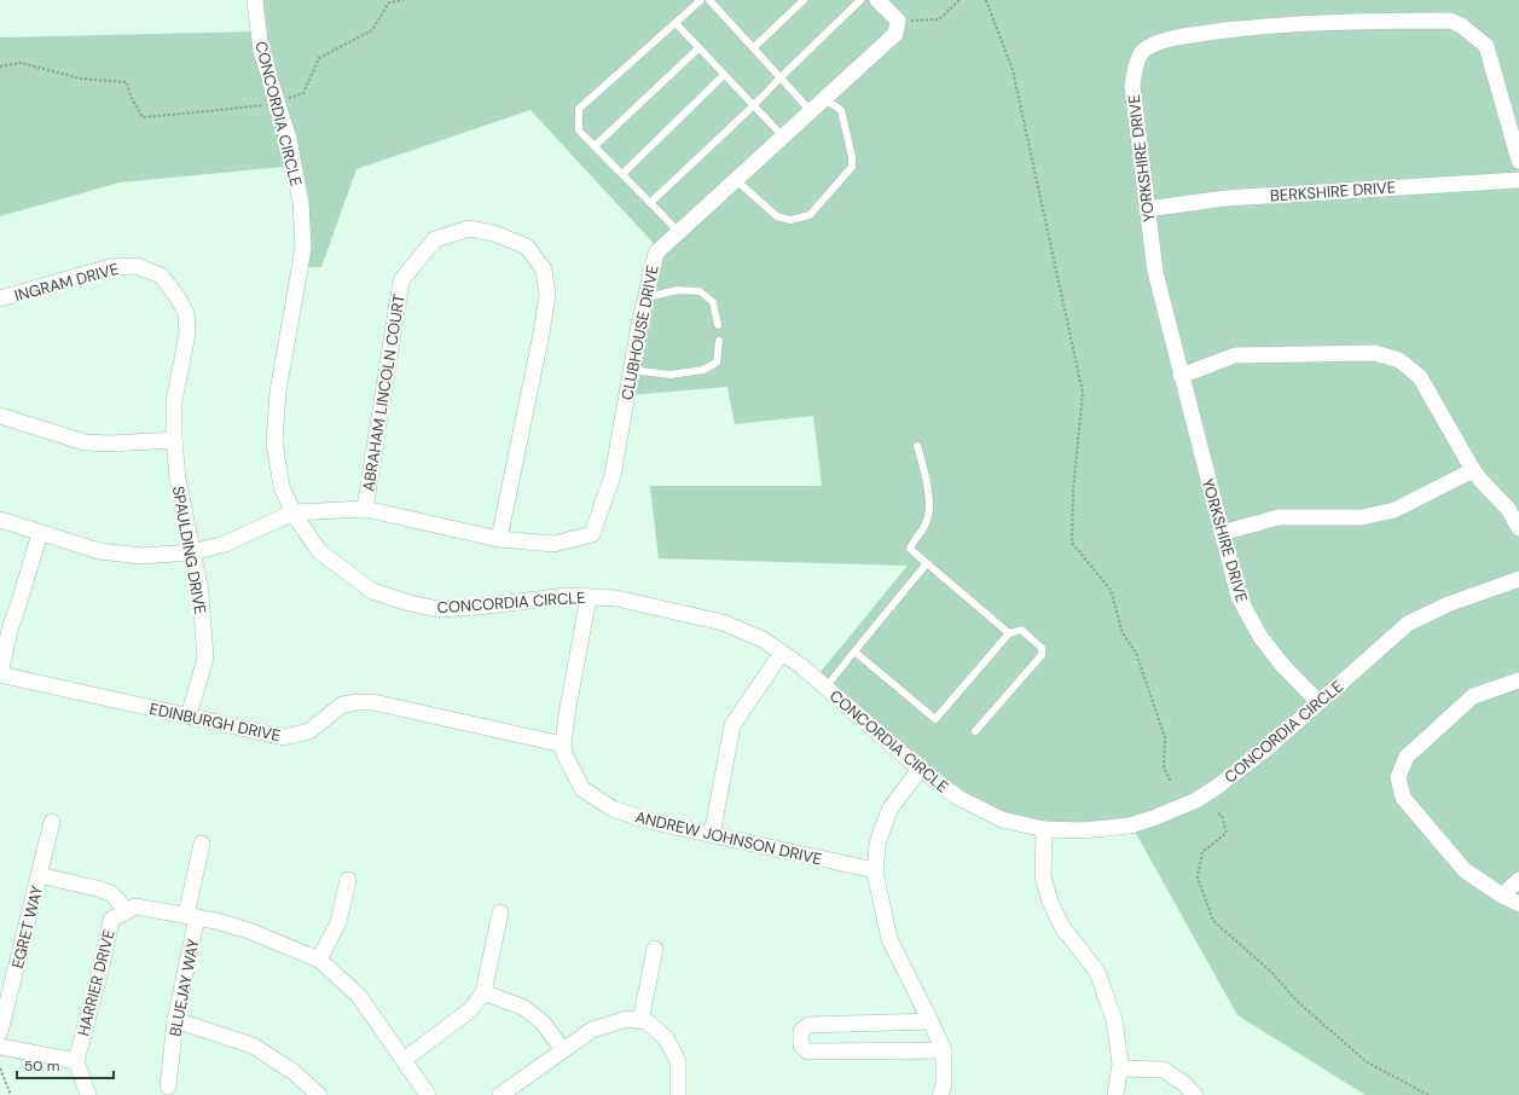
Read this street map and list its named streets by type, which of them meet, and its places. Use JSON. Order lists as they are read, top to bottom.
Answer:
{
  "streets": {
    "street": [
      "CONCORDIA CIRCLE",
      "YORKSHIRE DRIVE",
      "BERKSHIRE DRIVE",
      "INGRAM DRIVE",
      "CLUBHOUSE DRIVE",
      "ABRAHAM LINCOLN COURT",
      "SPAULDING DRIVE",
      "EDINBURGH DRIVE",
      "ANDREW JOHNSON DRIVE",
      "EGRET WAY",
      "HARRIER DRIVE",
      "BLUEJAY WAY"
    ]
  },
  "crossings": [
    ["CONCORDIA CIRCLE", "YORKSHIRE DRIVE"],
    ["CONCORDIA CIRCLE", "ABRAHAM LINCOLN COURT"],
    ["CONCORDIA CIRCLE", "ANDREW JOHNSON DRIVE"],
    ["YORKSHIRE DRIVE", "BERKSHIRE DRIVE"],
    ["INGRAM DRIVE", "SPAULDING DRIVE"],
    ["CLUBHOUSE DRIVE", "ABRAHAM LINCOLN COURT"],
    ["SPAULDING DRIVE", "EDINBURGH DRIVE"],
    ["EDINBURGH DRIVE", "ANDREW JOHNSON DRIVE"],
    ["HARRIER DRIVE", "BLUEJAY WAY"]
  ],
  "scale_bar": "50 m"
}
